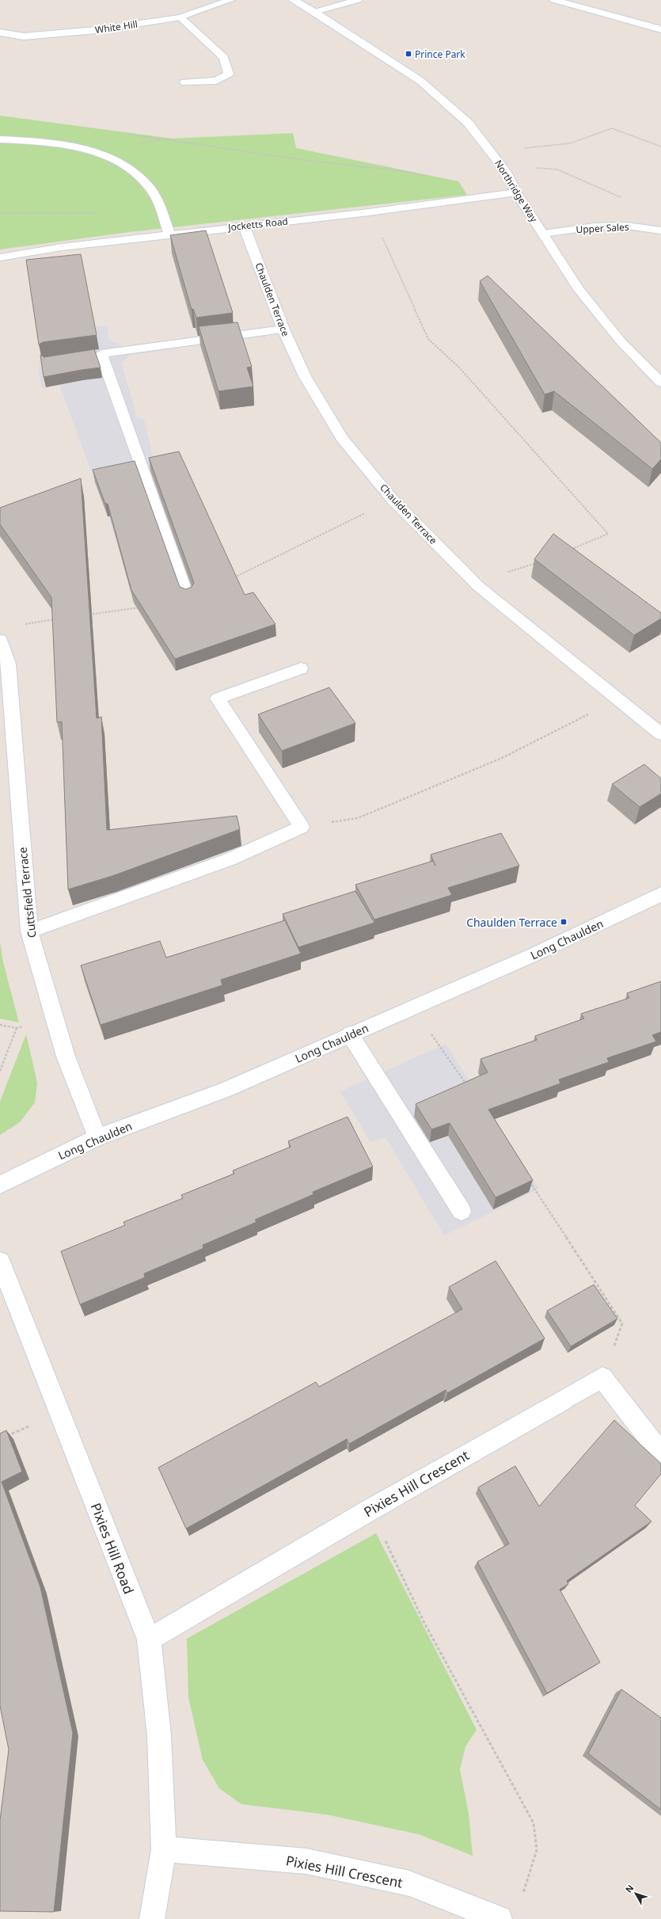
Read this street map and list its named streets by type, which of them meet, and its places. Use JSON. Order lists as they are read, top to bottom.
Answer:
{
  "streets": {
    "street": [
      "White Hill",
      "Northridge Way",
      "Jocketts Road",
      "Upper Sales",
      "Chaulden Terrace",
      "Cuttsfield Terrace",
      "Long Chaulden",
      "Pixies Hill Crescent",
      "Pixies Hill Road"
    ]
  },
  "crossings": [
    ["Northridge Way", "Jocketts Road"],
    ["Northridge Way", "Upper Sales"],
    ["Jocketts Road", "Chaulden Terrace"],
    ["Cuttsfield Terrace", "Long Chaulden"],
    ["Pixies Hill Crescent", "Pixies Hill Road"]
  ],
  "places": {
    "transit": ["Prince Park", "Chaulden Terrace"]
  },
  "north": "top left"
}
